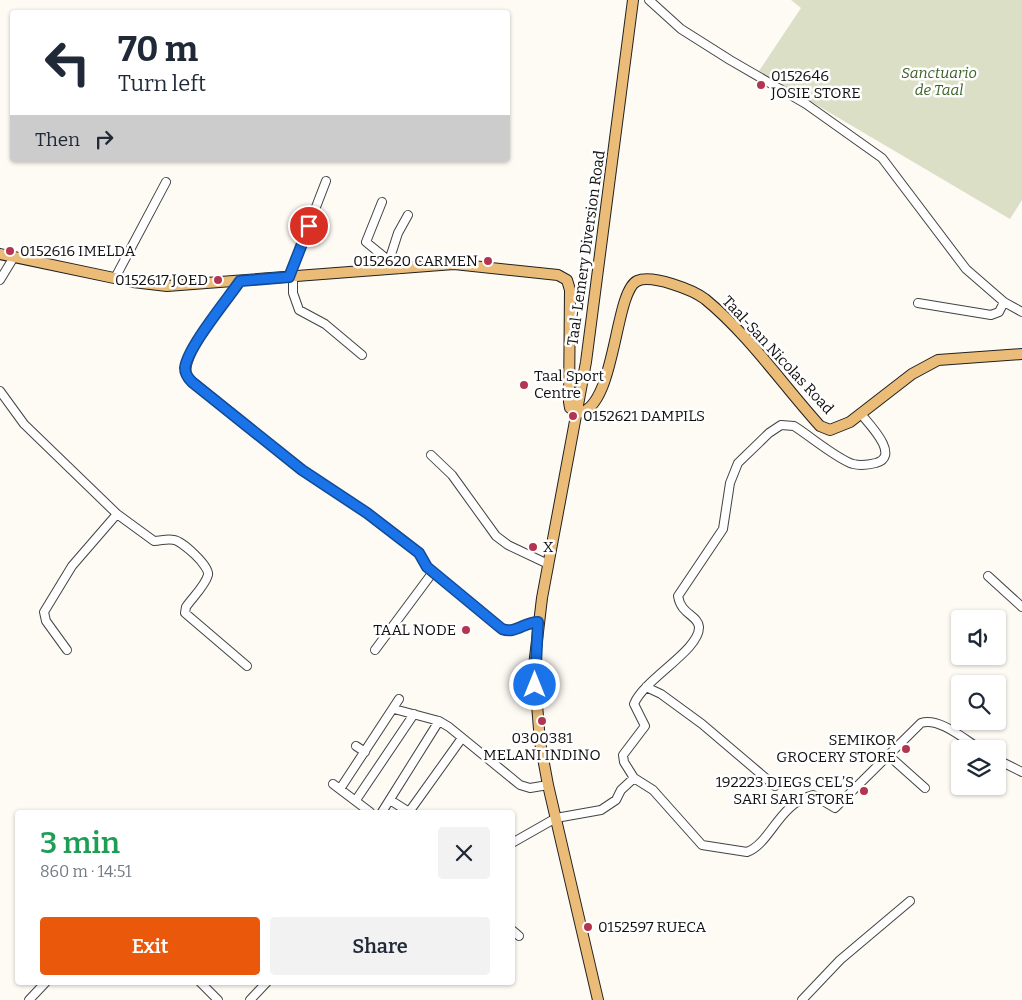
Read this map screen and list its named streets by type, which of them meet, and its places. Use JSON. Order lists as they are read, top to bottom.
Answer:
{
  "streets": {
    "main road": ["Taal-Lemery Diversion Road", "Taal-San Nicolas Road"]
  },
  "crossings": [
    ["Taal-Lemery Diversion Road", "Taal-San Nicolas Road"]
  ],
  "parks": ["Sanctuario de Taal"],
  "places": [
    "0152646 JOSIE STORE",
    "0152616 IMELDA",
    "0152620 CARMEN",
    "0152617 JOED",
    "Taal Sport Centre",
    "0152621 DAMPILS",
    "X",
    "TAAL NODE",
    "0300381 MELANI INDINO",
    "SEMIKOR GROCERY STORE",
    "192223 DIEGS CEL’S SARI SARI STORE",
    "0152597 RUECA"
  ],
  "page": {
    "turn": ["70 m", "Turn left"],
    "then": "Then",
    "heading": ["3 min", "860 m · 14:51"],
    "buttons": ["Exit", "Share"]
  }
}
